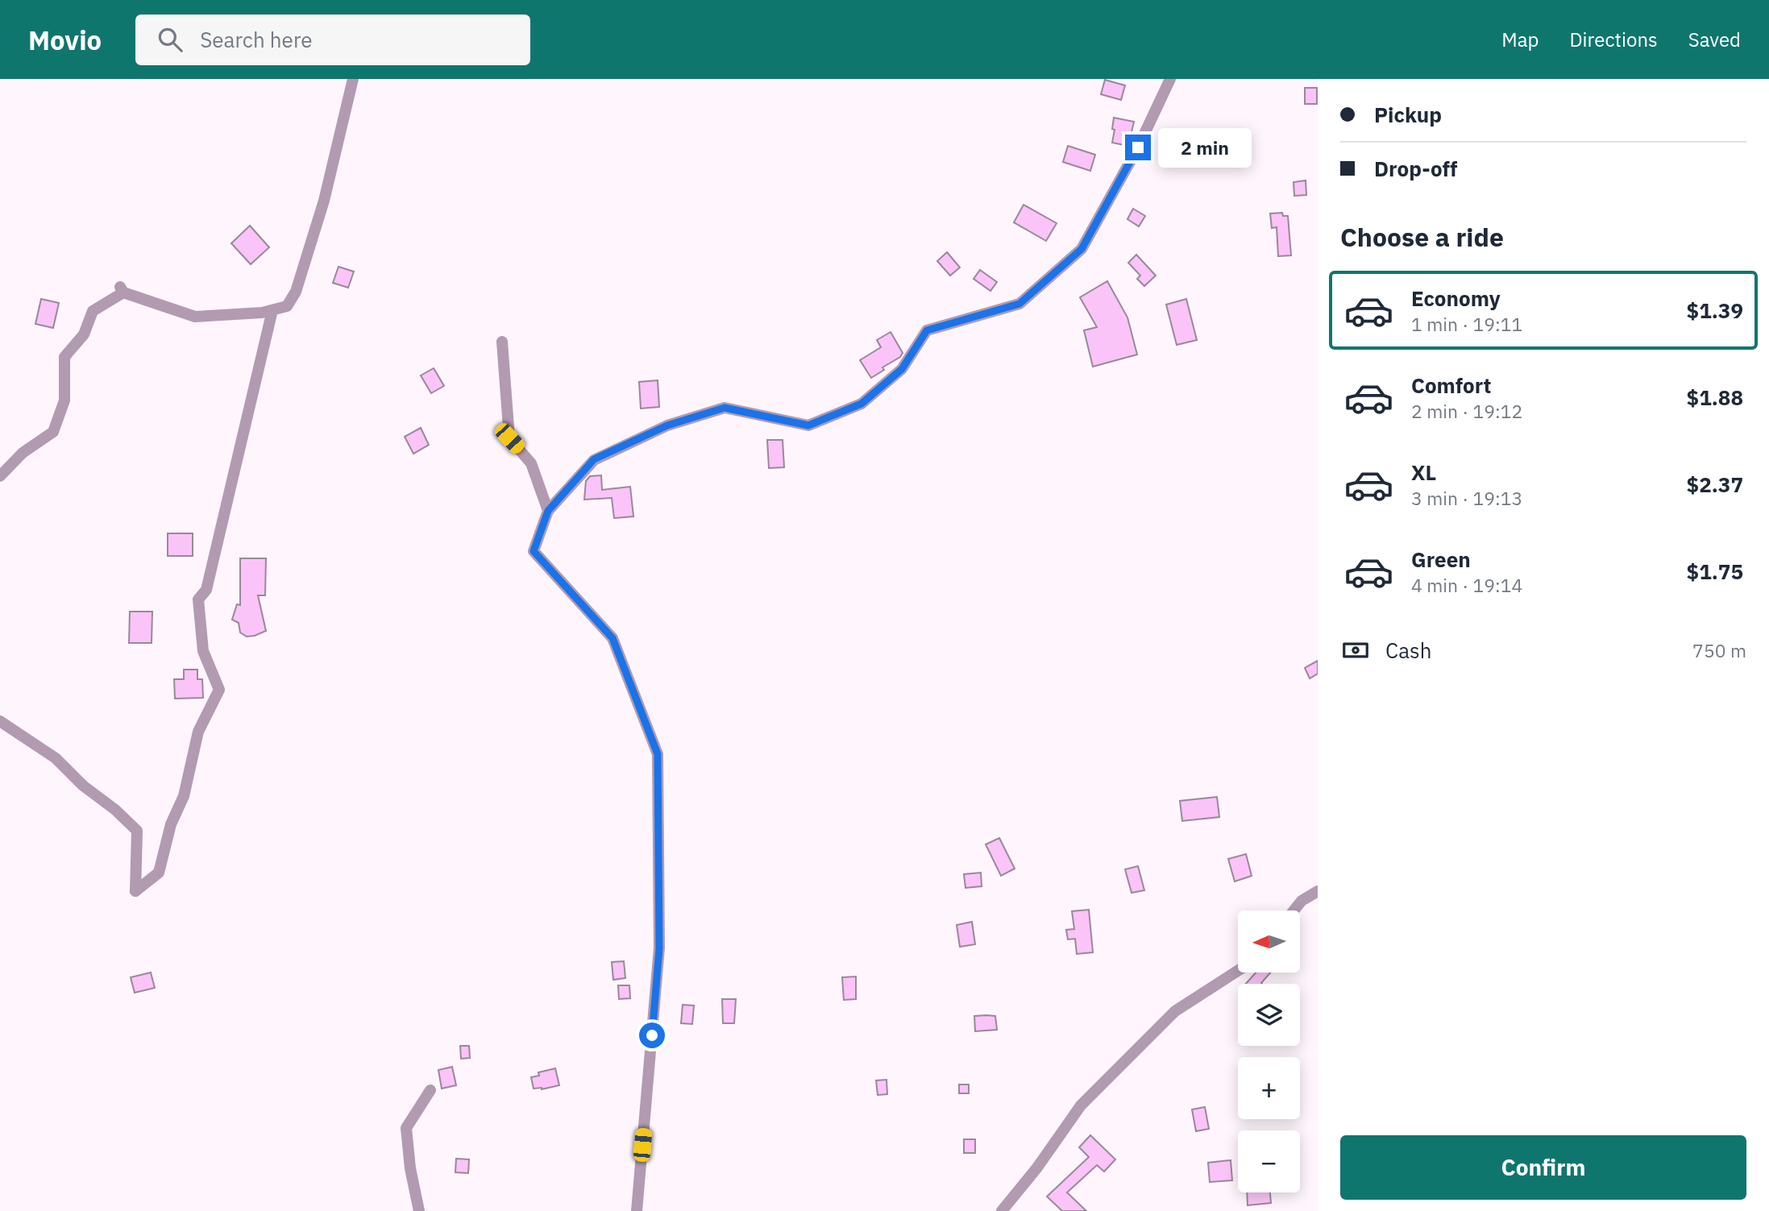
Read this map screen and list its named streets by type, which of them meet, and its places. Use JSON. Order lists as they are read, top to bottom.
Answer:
{
  "north": "left",
  "page": {
    "header": "Movio",
    "search": "Search here",
    "nav": ["Map", "Directions", "Saved"],
    "banner": ["Pickup", "Drop-off"],
    "bubble": "2 min",
    "heading": "Choose a ride",
    "list": [
      {
        "name": "Economy",
        "note": "1 min · 19:11",
        "value": "$1.39"
      },
      {
        "name": "Comfort",
        "note": "2 min · 19:12",
        "value": "$1.88"
      },
      {
        "name": "XL",
        "note": "3 min · 19:13",
        "value": "$2.37"
      },
      {
        "name": "Green",
        "note": "4 min · 19:14",
        "value": "$1.75"
      }
    ],
    "pay": ["Cash", "750 m"],
    "map_buttons": ["+", "−"],
    "buttons": "Confirm"
  }
}
